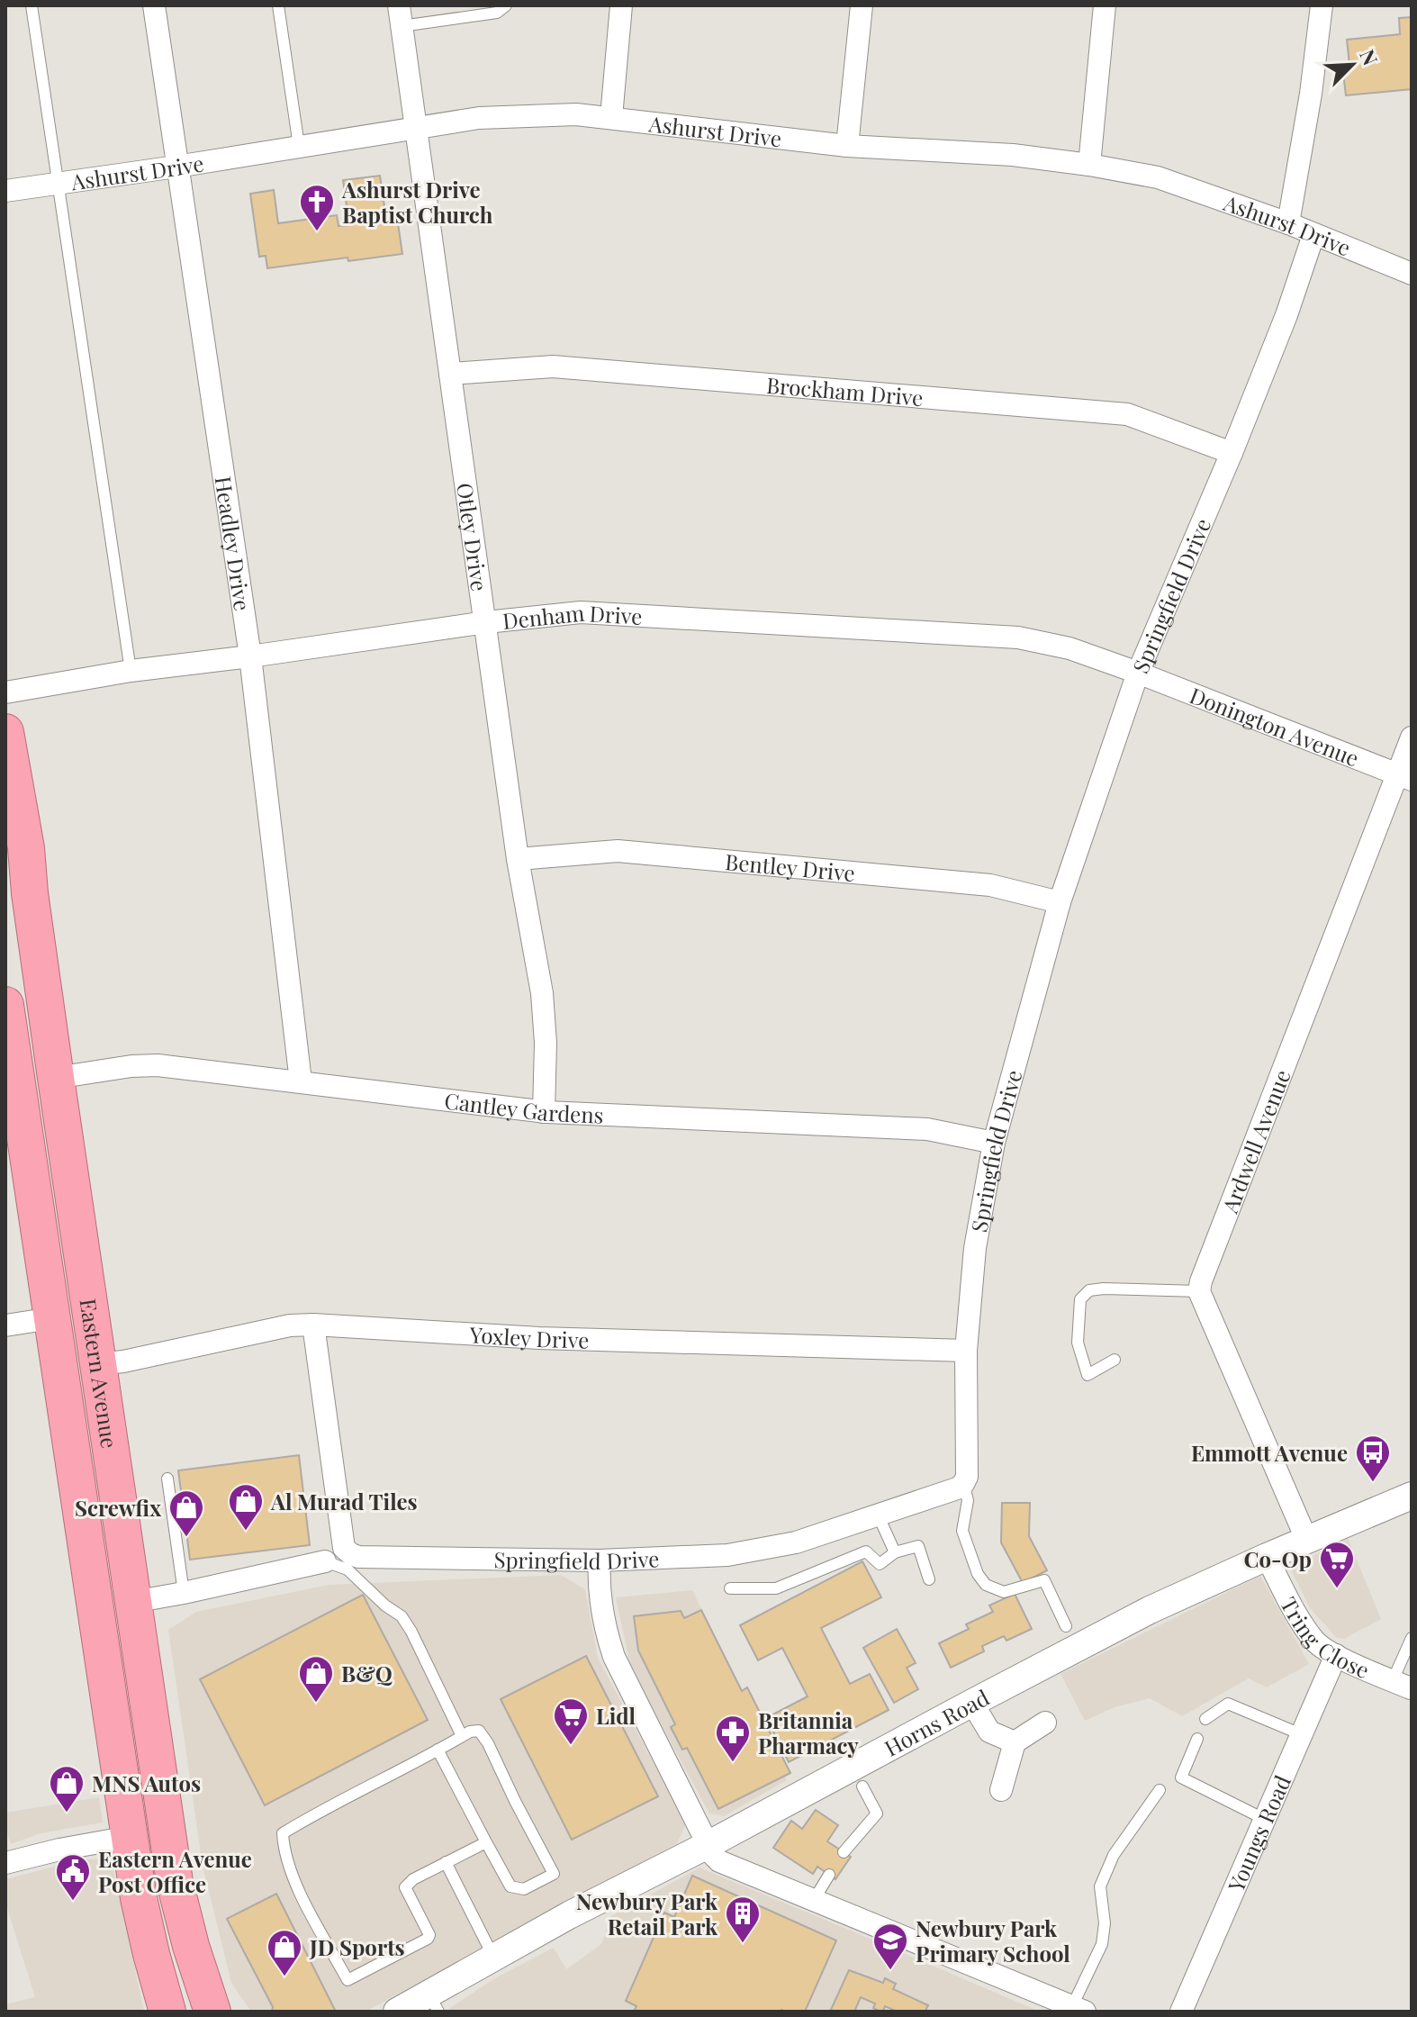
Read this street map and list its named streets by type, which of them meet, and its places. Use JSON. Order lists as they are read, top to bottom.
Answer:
{
  "streets": {
    "highway": ["Eastern Avenue"],
    "street": [
      "Ashurst Drive",
      "Brockham Drive",
      "Otley Drive",
      "Headley Drive",
      "Springfield Drive",
      "Denham Drive",
      "Donington Avenue",
      "Bentley Drive",
      "Cantley Gardens",
      "Ardwell Avenue",
      "Yoxley Drive",
      "Tring Close",
      "Horns Road",
      "Youngs Road"
    ]
  },
  "crossings": [
    ["Ashurst Drive", "Otley Drive"],
    ["Ashurst Drive", "Headley Drive"],
    ["Ashurst Drive", "Springfield Drive"],
    ["Brockham Drive", "Otley Drive"],
    ["Brockham Drive", "Springfield Drive"],
    ["Otley Drive", "Denham Drive"],
    ["Otley Drive", "Bentley Drive"],
    ["Otley Drive", "Cantley Gardens"],
    ["Headley Drive", "Denham Drive"],
    ["Headley Drive", "Cantley Gardens"],
    ["Springfield Drive", "Denham Drive"],
    ["Springfield Drive", "Donington Avenue"],
    ["Springfield Drive", "Bentley Drive"],
    ["Springfield Drive", "Cantley Gardens"],
    ["Springfield Drive", "Yoxley Drive"],
    ["Denham Drive", "Donington Avenue"],
    ["Donington Avenue", "Ardwell Avenue"],
    ["Cantley Gardens", "Eastern Avenue"],
    ["Yoxley Drive", "Eastern Avenue"],
    ["Tring Close", "Horns Road"],
    ["Tring Close", "Youngs Road"]
  ],
  "places": {
    "church": ["Ashurst Drive Baptist Church"],
    "bus stop": ["Emmott Avenue"],
    "shop": [
      "Al Murad Tiles",
      "Screwfix",
      "B&Q",
      "MNS Autos",
      "JD Sports"
    ],
    "supermarket": ["Co-Op", "Lidl"],
    "pharmacy": ["Britannia Pharmacy"],
    "public building": ["Eastern Avenue Post Office"],
    "building": ["Newbury Park Retail Park"],
    "school or university": ["Newbury Park Primary School"]
  },
  "north": "top right"
}
